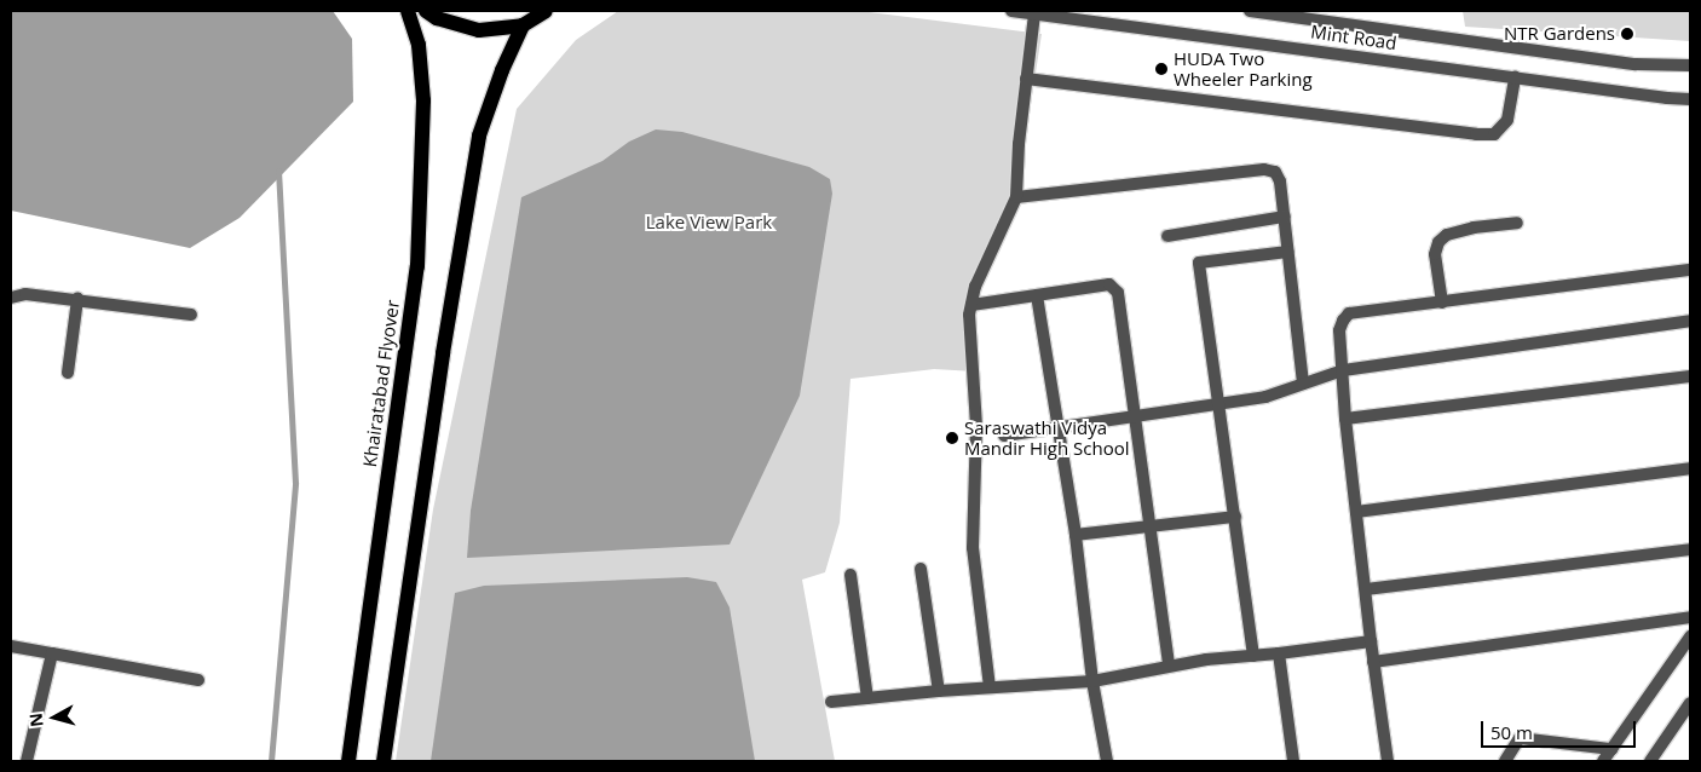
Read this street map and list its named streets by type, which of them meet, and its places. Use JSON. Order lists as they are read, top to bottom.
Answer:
{
  "streets": {
    "main road": ["Khairatabad Flyover"],
    "street": ["Mint Road"]
  },
  "parks": ["Lake View Park"],
  "places": ["NTR Gardens", "HUDA Two Wheeler Parking", "Saraswathi Vidya Mandir High School"],
  "scale_bar": "50 m",
  "north": "left"
}
